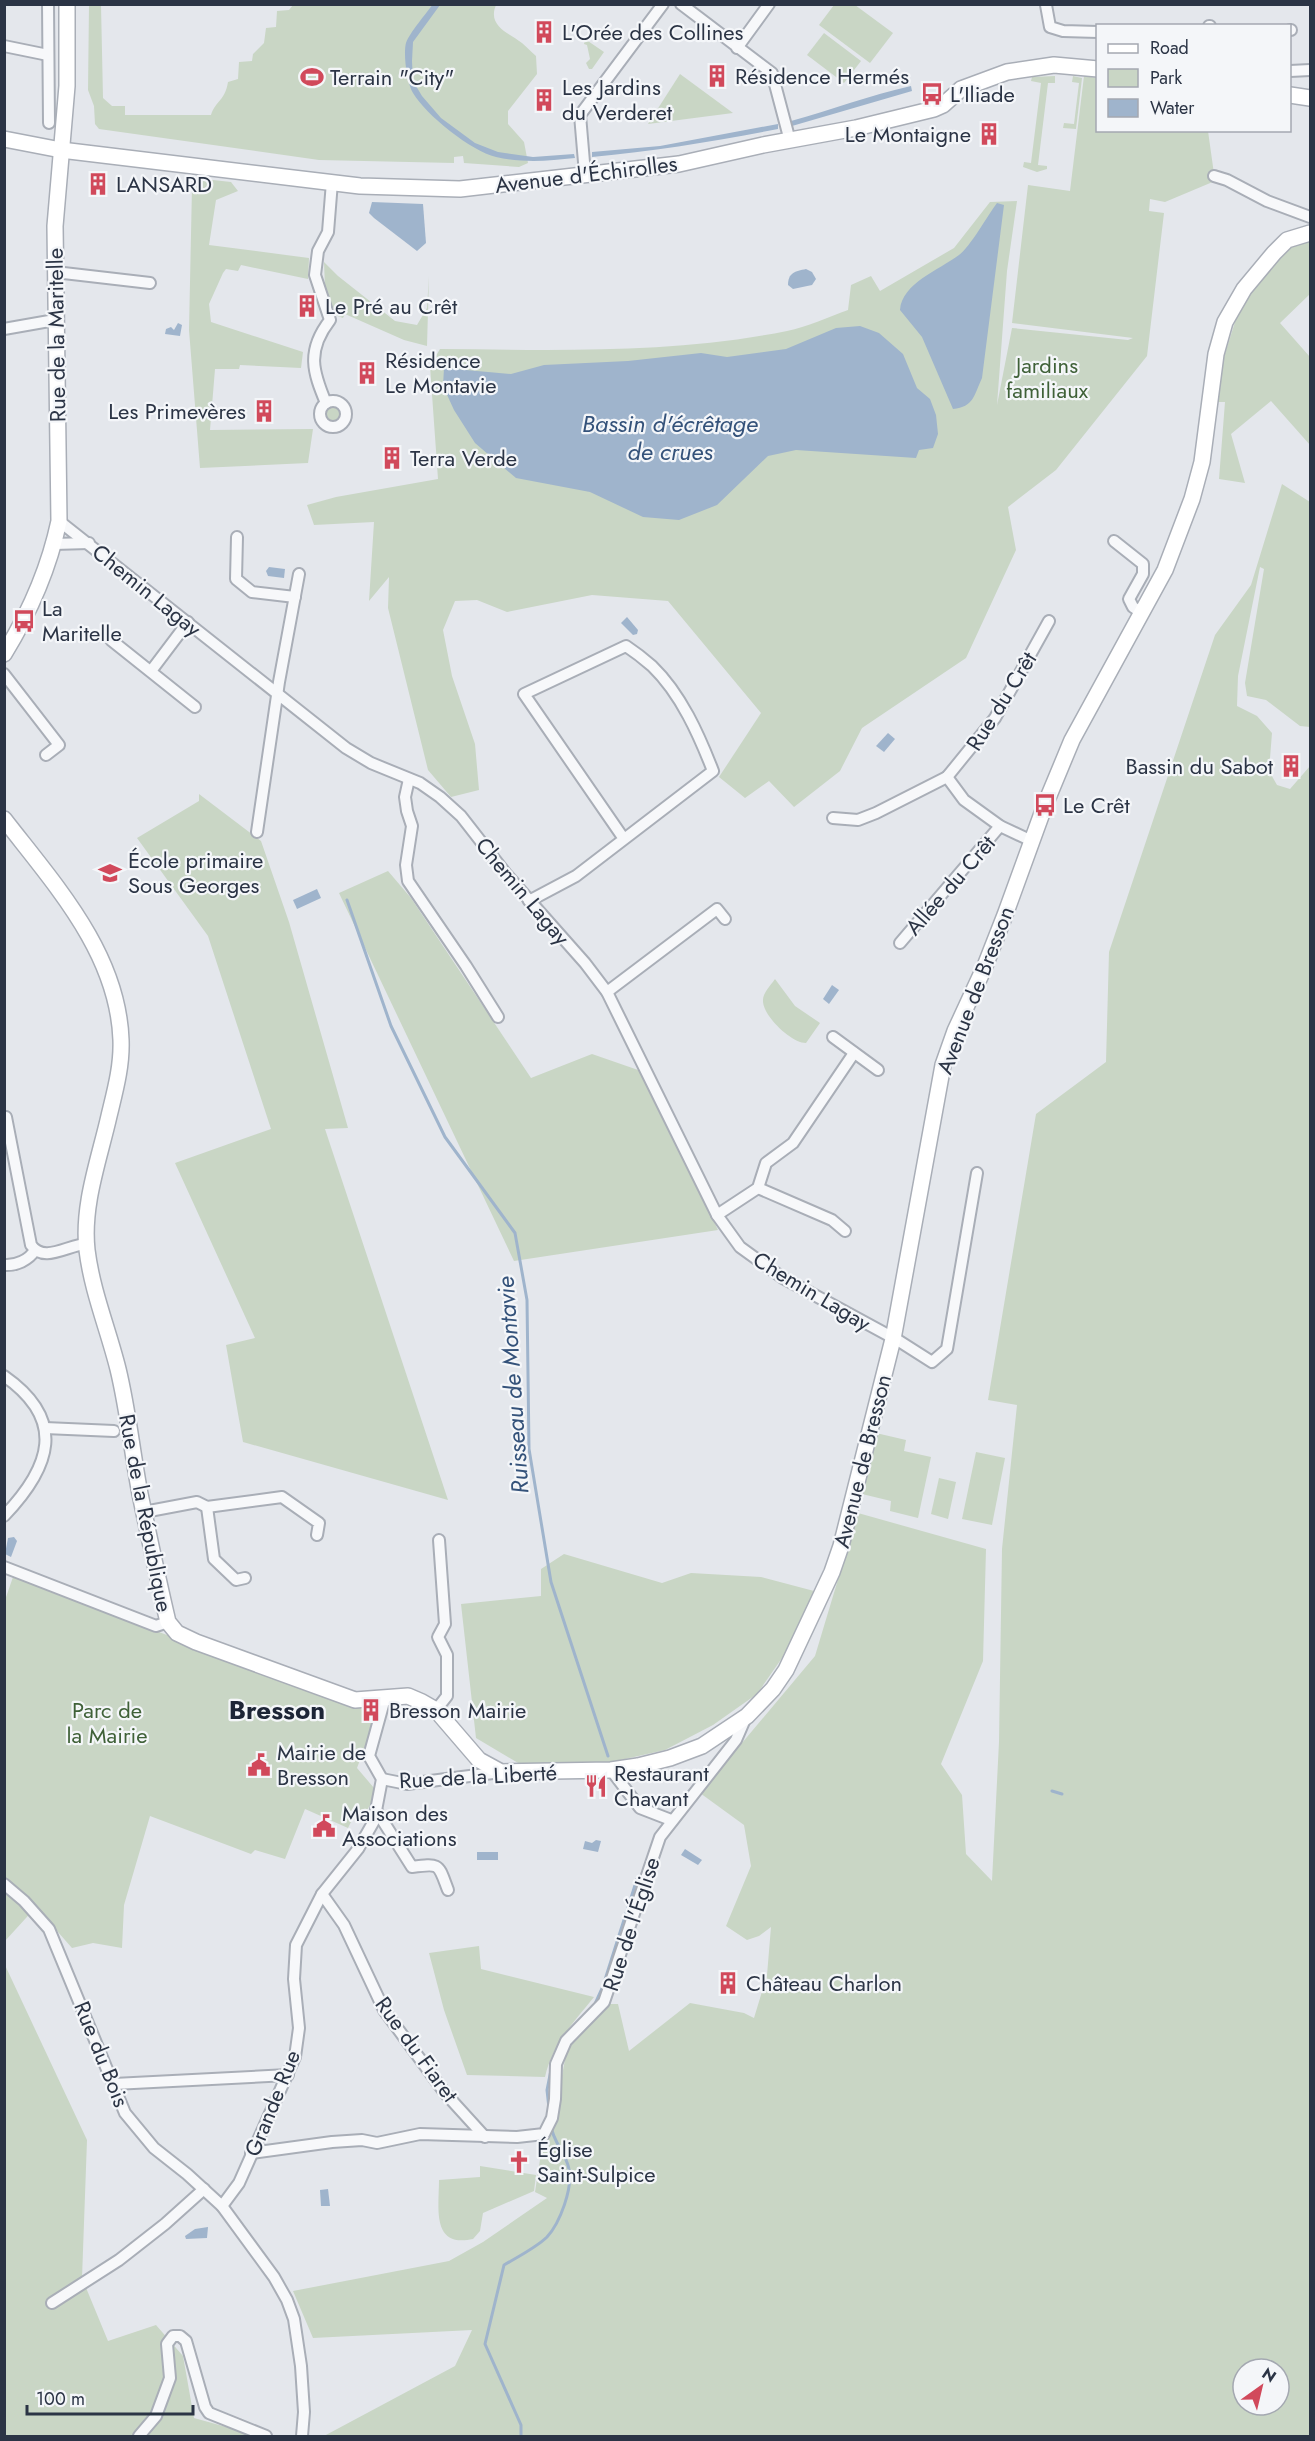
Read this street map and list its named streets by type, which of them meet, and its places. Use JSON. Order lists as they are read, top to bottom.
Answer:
{
  "streets": {
    "street": [
      "Avenue d'Échirolles",
      "Rue de la Maritelle",
      "Chemin Lagay",
      "Rue du Crêt",
      "Allée du Crêt",
      "Avenue de Bresson",
      "Rue de la République",
      "Rue de la Liberté",
      "Rue de l'Église",
      "Rue du Fiaret",
      "Rue du Bois",
      "Grande Rue"
    ]
  },
  "crossings": [
    ["Avenue d'Échirolles", "Rue de la Maritelle"],
    ["Rue de la Maritelle", "Chemin Lagay"],
    ["Chemin Lagay", "Avenue de Bresson"],
    ["Avenue de Bresson", "Rue de la Liberté"],
    ["Avenue de Bresson", "Rue de l'Église"],
    ["Rue de la République", "Rue de la Liberté"],
    ["Rue de la Liberté", "Grande Rue"],
    ["Rue de l'Église", "Rue du Fiaret"],
    ["Rue de l'Église", "Grande Rue"],
    ["Rue du Fiaret", "Grande Rue"],
    ["Rue du Bois", "Grande Rue"]
  ],
  "districts": ["Bresson"],
  "water": ["Bassin d'écrêtage de crues", "Ruisseau de Montavie"],
  "parks": ["Jardins familiaux", "Parc de la Mairie"],
  "places": {
    "building": [
      "L'Orée des Collines",
      "Résidence Hermés",
      "Les Jardins du Verderet",
      "Le Montaigne",
      "LANSARD",
      "Le Pré au Crêt",
      "Résidence Le Montavie",
      "Les Primevères",
      "Terra Verde",
      "Bassin du Sabot",
      "Bresson Mairie",
      "Château Charlon"
    ],
    "sports": ["Terrain \"City\""],
    "bus stop": ["L'Iliade", "La Maritelle", "Le Crêt"],
    "school or university": ["École primaire Sous Georges"],
    "public building": ["Mairie de Bresson", "Maison des Associations"],
    "restaurant": ["Restaurant Chavant"],
    "church": ["Église Saint-Sulpice"]
  },
  "legend": ["Road", "Park", "Water"],
  "scale_bar": "100 m",
  "north": "top right"
}
